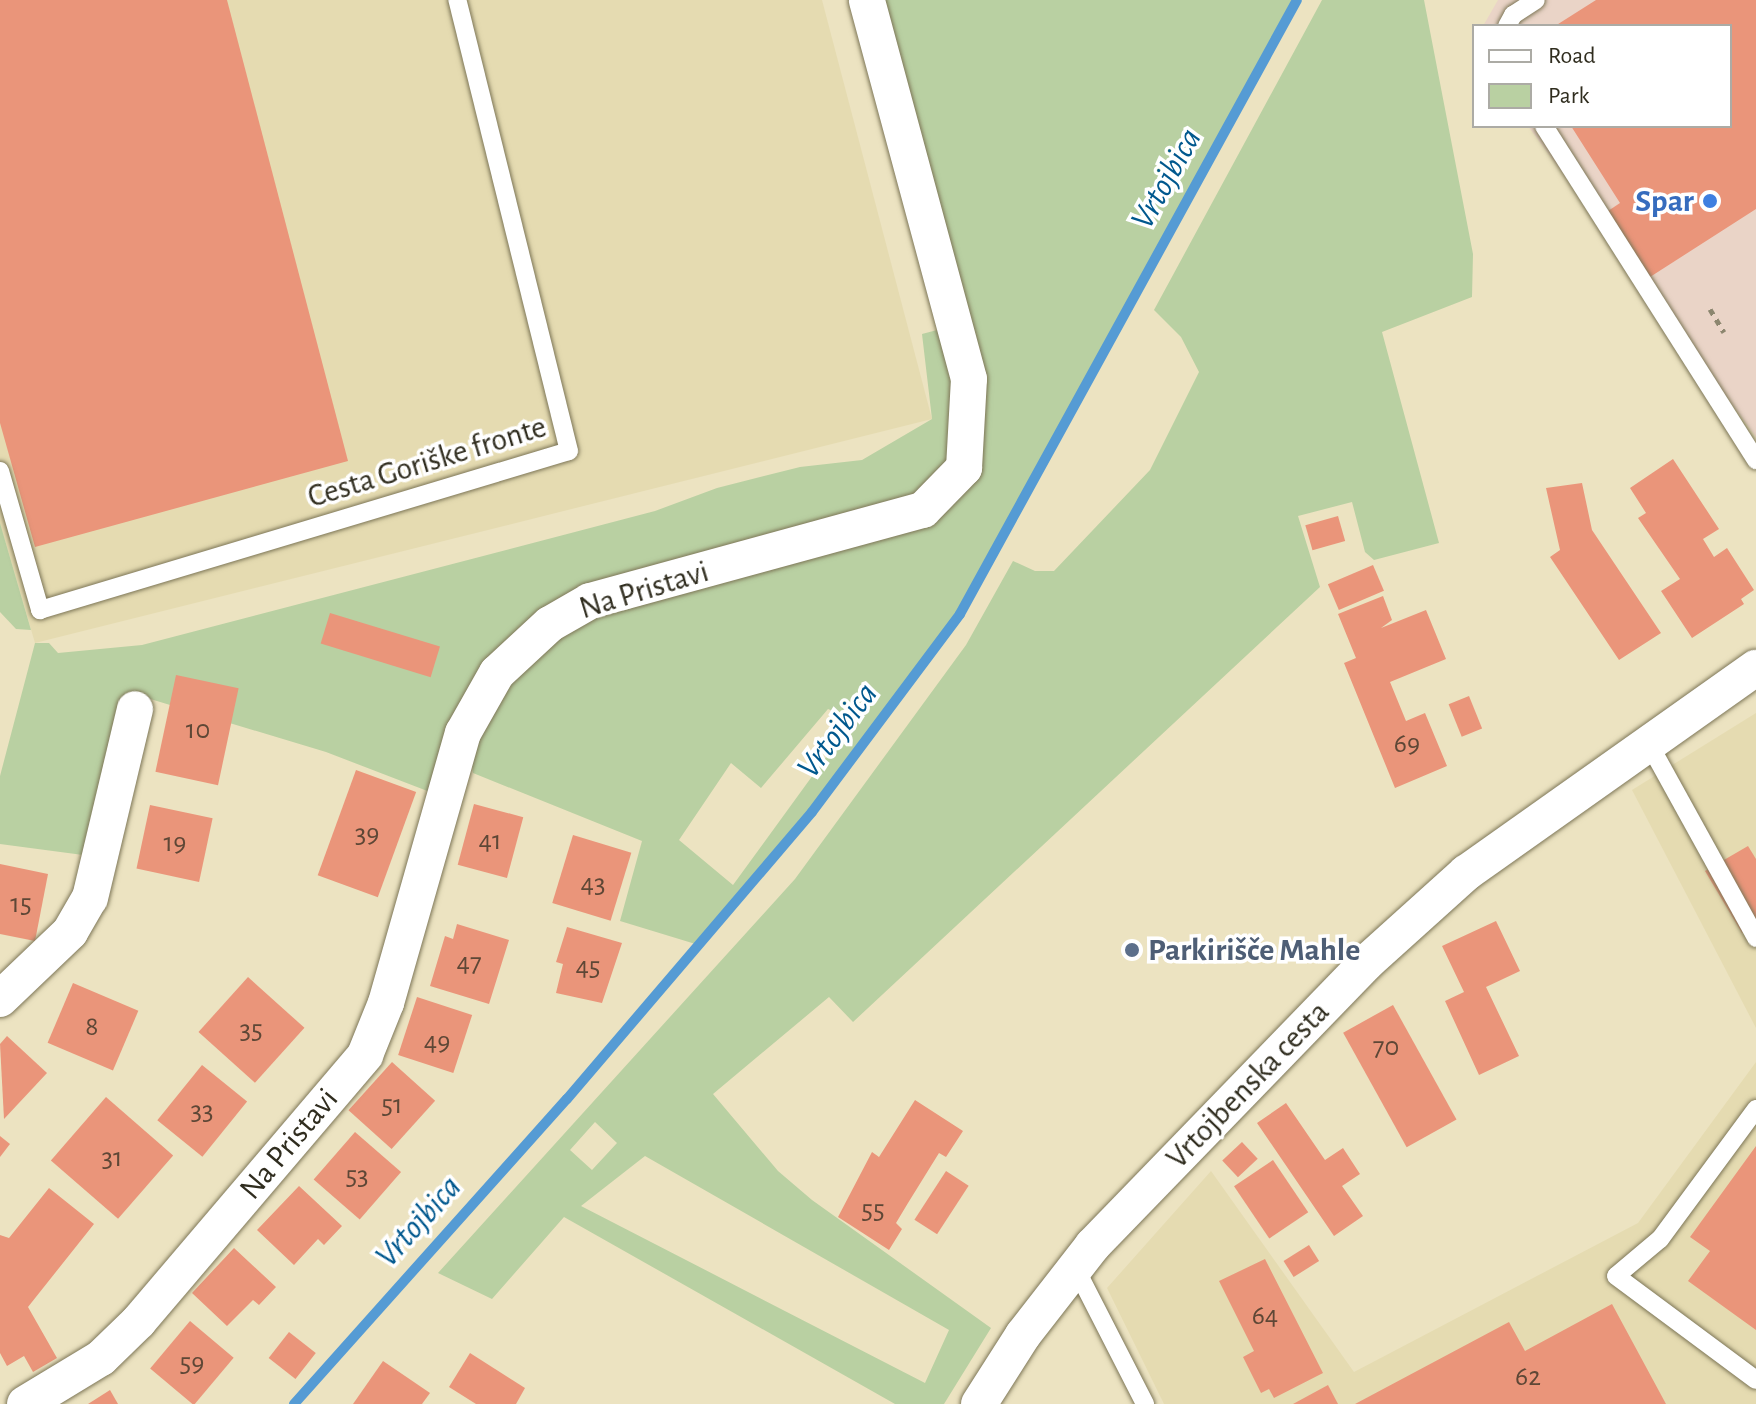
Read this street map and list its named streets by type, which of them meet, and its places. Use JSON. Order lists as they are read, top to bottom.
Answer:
{
  "streets": {
    "street": ["Na Pristavi", "Vrtojbenska cesta"],
    "lane": ["Cesta Goriške fronte"]
  },
  "water": ["Vrtojbica"],
  "places": ["Spar", "Parkirišče Mahle"],
  "house_numbers": [
    "10",
    "69",
    "39",
    "41",
    "19",
    "43",
    "15",
    "47",
    "45",
    "8",
    "35",
    "49",
    "70",
    "51",
    "33",
    "31",
    "53",
    "55",
    "64",
    "59",
    "62"
  ],
  "legend": ["Road", "Park"]
}
